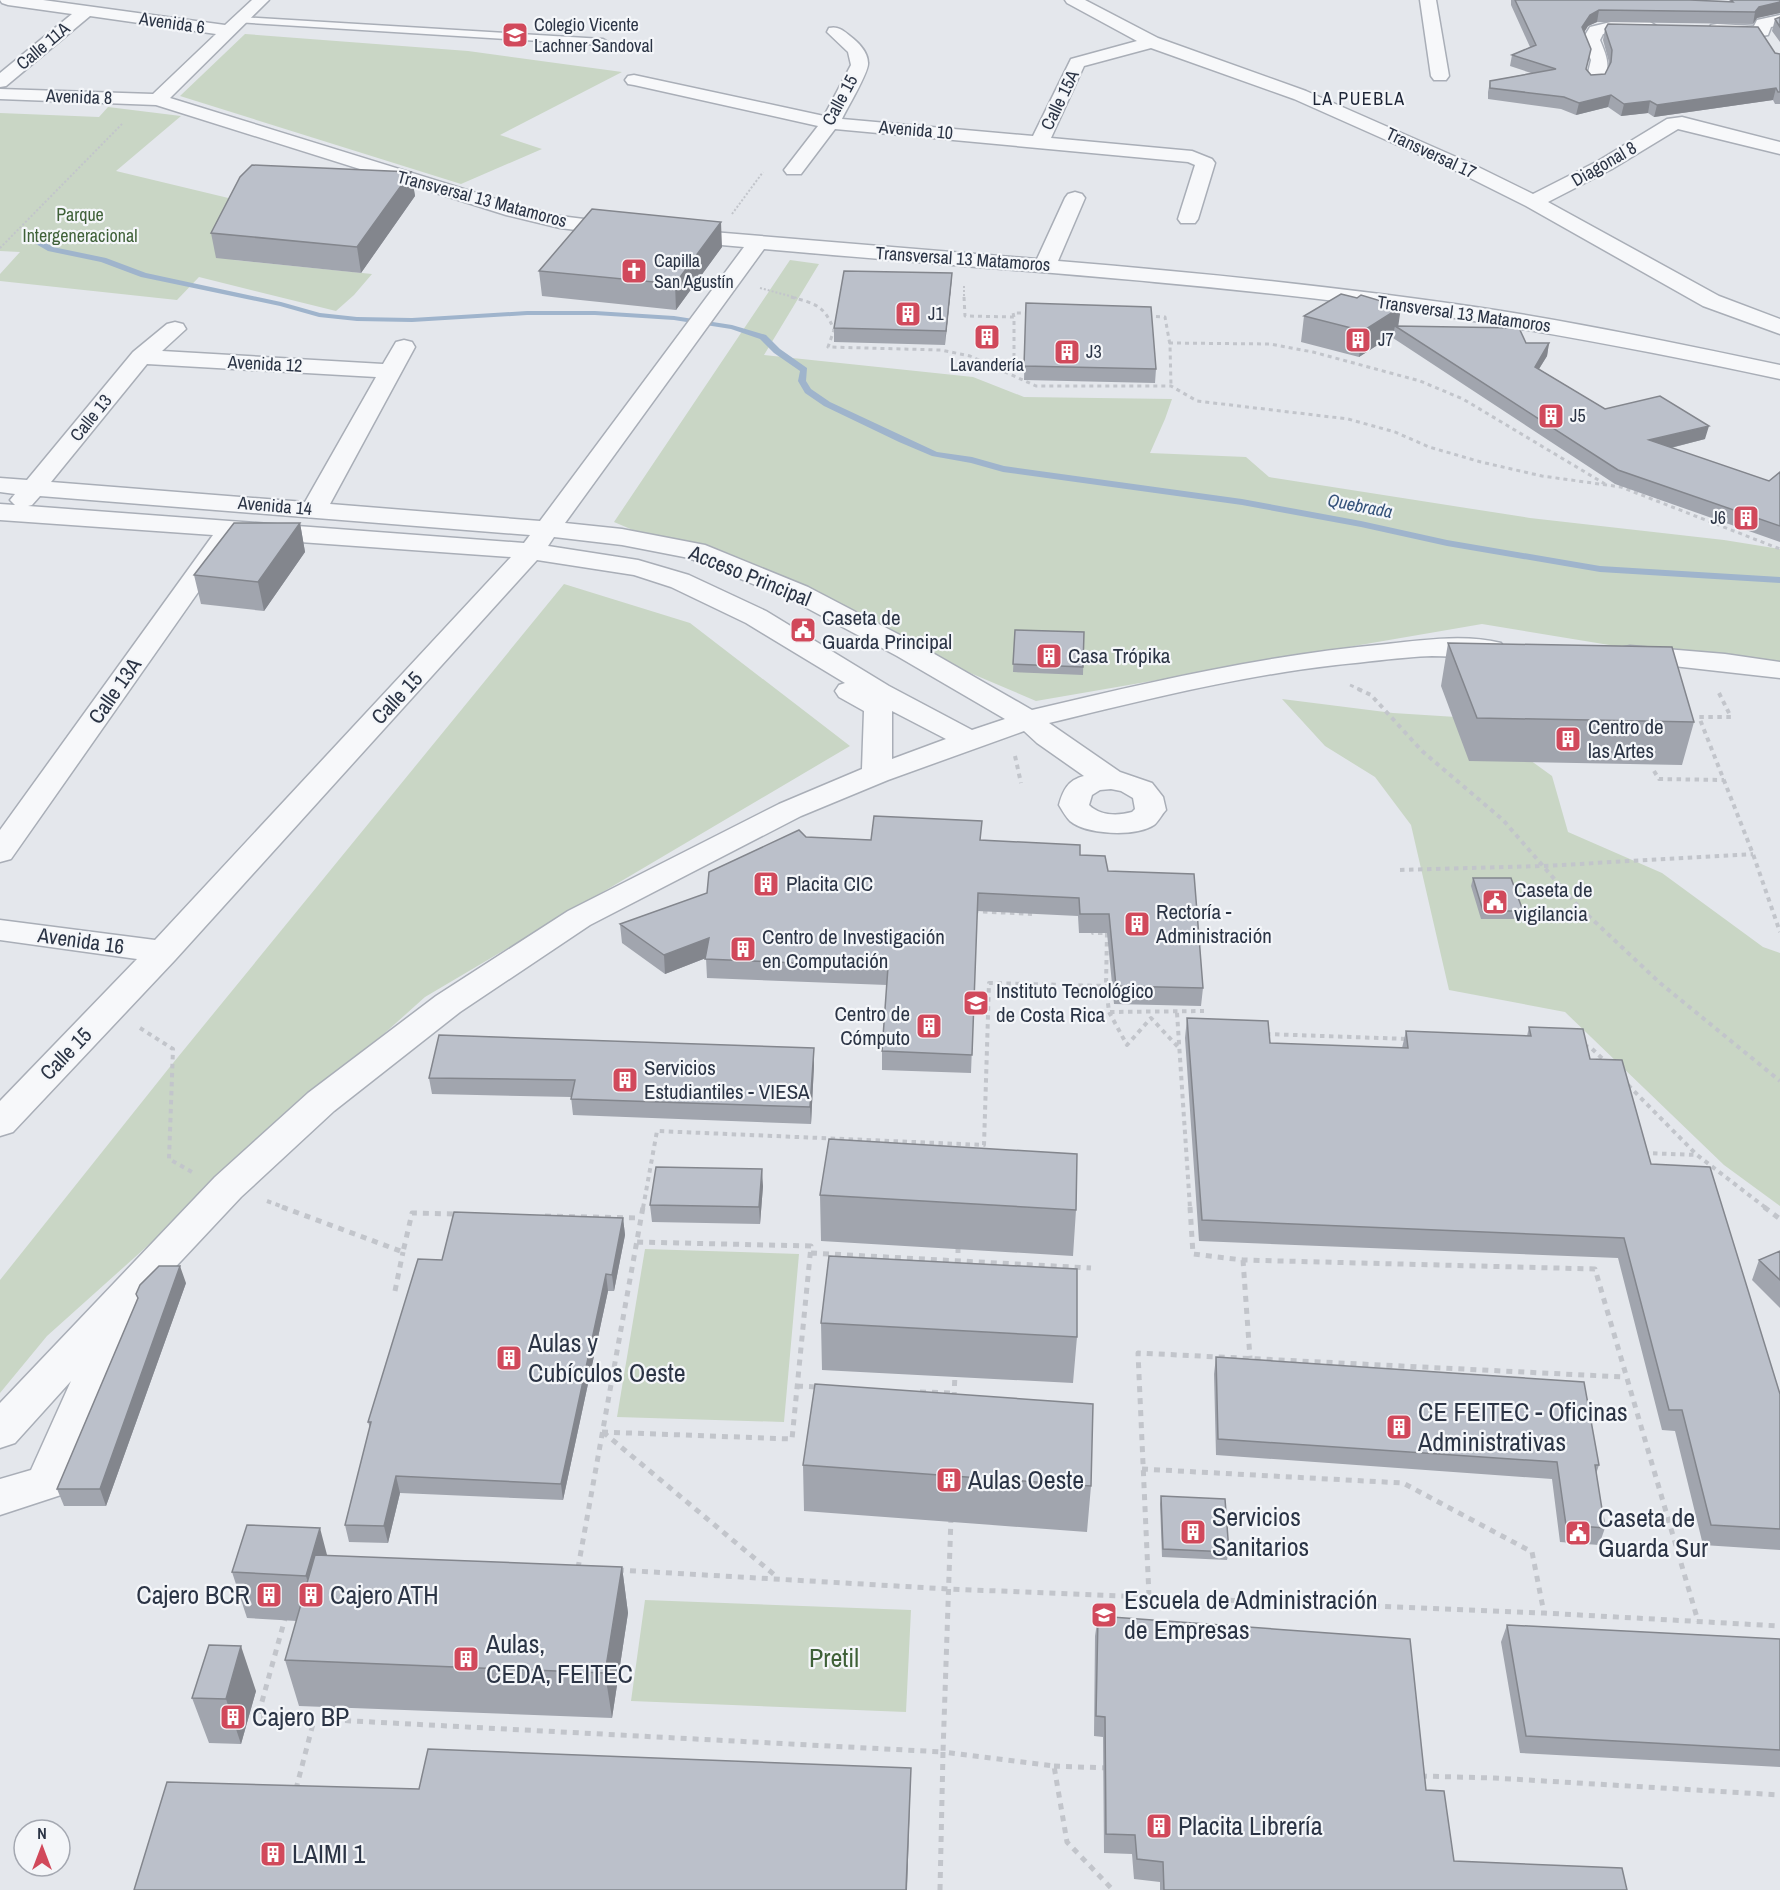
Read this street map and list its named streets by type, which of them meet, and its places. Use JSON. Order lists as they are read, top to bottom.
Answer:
{
  "streets": {
    "street": [
      "Avenida 6",
      "Calle 11A",
      "Avenida 8",
      "Calle 15",
      "Calle 15A",
      "Avenida 10",
      "Transversal 17",
      "Diagonal 8",
      "Transversal 13 Matamoros",
      "Avenida 12",
      "Calle 13",
      "Avenida 14",
      "Acceso Principal",
      "Calle 13A",
      "Avenida 16"
    ]
  },
  "crossings": [
    ["Avenida 6", "Calle 11A"],
    ["Avenida 8", "Transversal 13 Matamoros"],
    ["Calle 15", "Avenida 10"],
    ["Calle 15", "Transversal 13 Matamoros"],
    ["Calle 15", "Avenida 14"],
    ["Calle 15", "Acceso Principal"],
    ["Calle 15", "Avenida 16"],
    ["Calle 15A", "Avenida 10"],
    ["Calle 15A", "Transversal 17"],
    ["Transversal 17", "Diagonal 8"],
    ["Avenida 12", "Calle 13"],
    ["Calle 13", "Avenida 14"],
    ["Avenida 14", "Acceso Principal"],
    ["Avenida 14", "Calle 13A"]
  ],
  "districts": ["LA PUEBLA"],
  "water": ["Quebrada"],
  "parks": ["Parque Intergeneracional", "Pretil"],
  "places": {
    "school or university": ["Colegio Vicente Lachner Sandoval", "Instituto Tecnológico de Costa Rica", "Escuela de Administración de Empresas"],
    "church": ["Capilla San Agustín"],
    "building": [
      "J1",
      "Lavandería",
      "J7",
      "J3",
      "J5",
      "J6",
      "Casa Trópika",
      "Centro de las Artes",
      "Placita CIC",
      "Rectoría - Administración",
      "Centro de Investigación en Computación",
      "Centro de Cómputo",
      "Servicios Estudiantiles - VIESA",
      "Aulas y Cubículos Oeste",
      "CE FEITEC - Oficinas Administrativas",
      "Aulas Oeste",
      "Servicios Sanitarios",
      "Cajero BCR",
      "Cajero ATH",
      "Aulas, CEDA, FEITEC",
      "Cajero BP",
      "Placita Librería",
      "LAIMI 1"
    ],
    "public building": ["Caseta de Guarda Principal", "Caseta de vigilancia", "Caseta de Guarda Sur"]
  },
  "north": "top"
}
